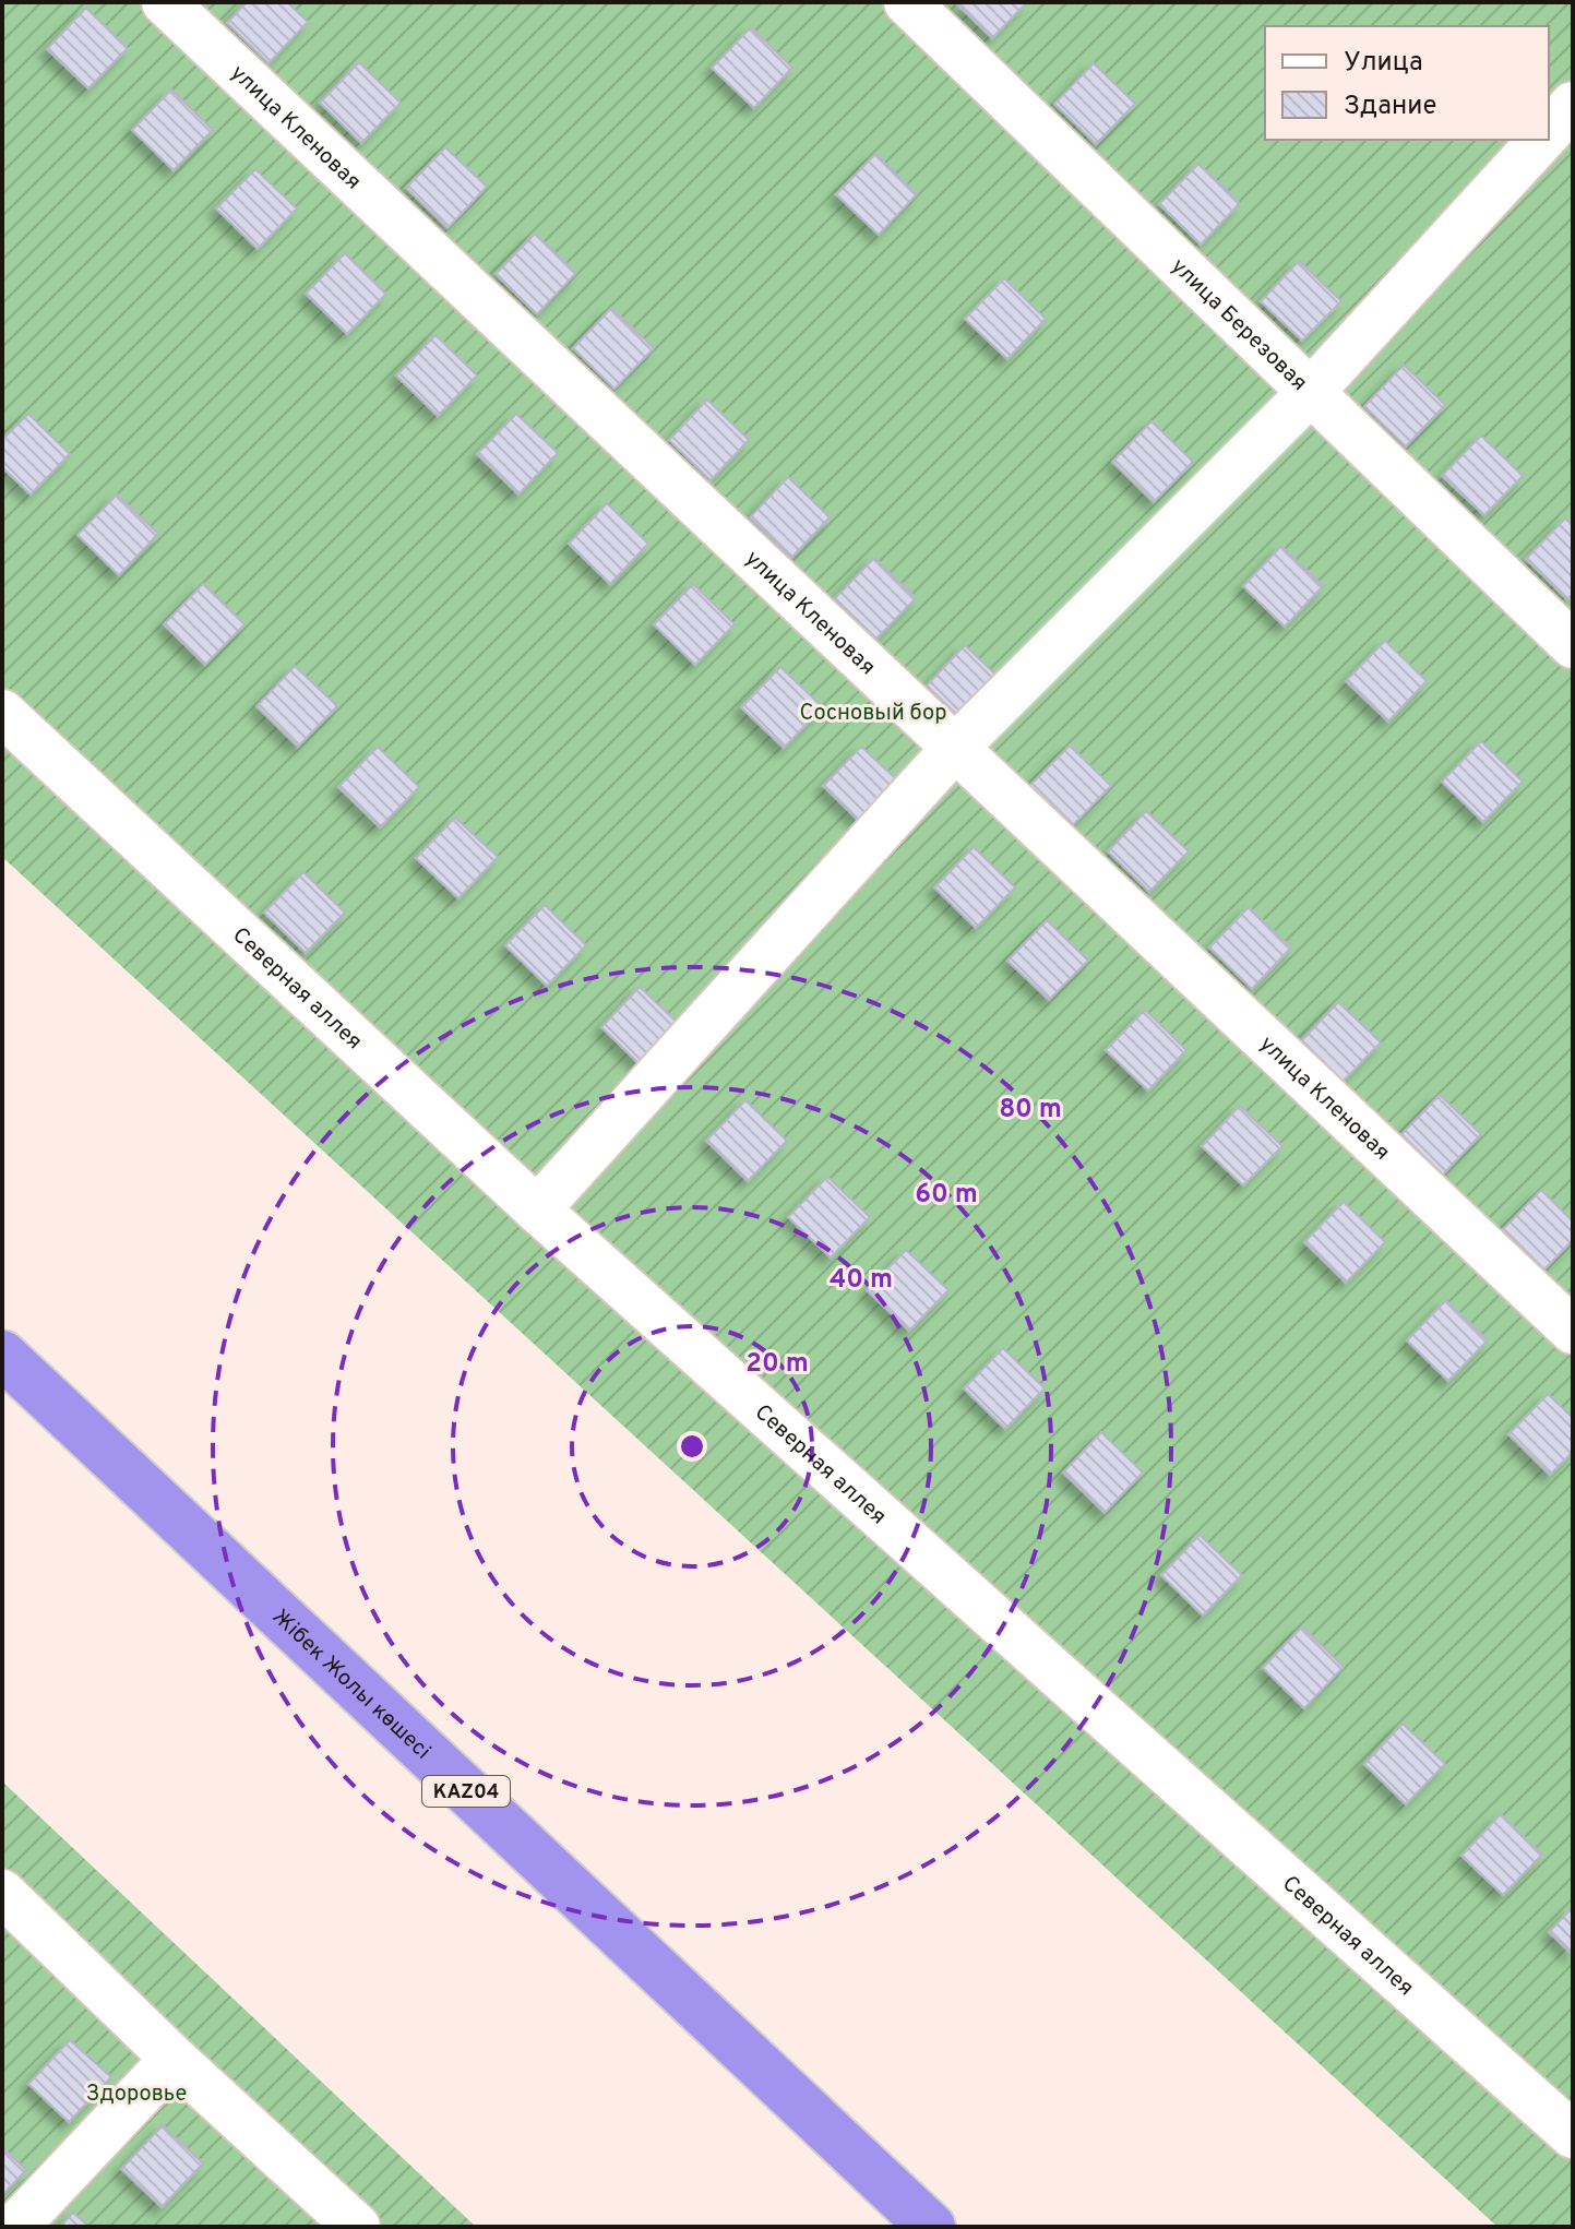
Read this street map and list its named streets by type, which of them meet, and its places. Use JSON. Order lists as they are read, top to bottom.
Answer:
{
  "streets": {
    "highway": ["Жібек Жолы көшесі", "KАZ04"],
    "street": ["улица Кленовая", "улица Березовая", "Северная аллея"]
  },
  "parks": ["Сосновый бор", "Здоровье"],
  "legend": ["Улица", "Здание"],
  "rings": [
    "80 m",
    "60 m",
    "40 m",
    "20 m"
  ]
}
